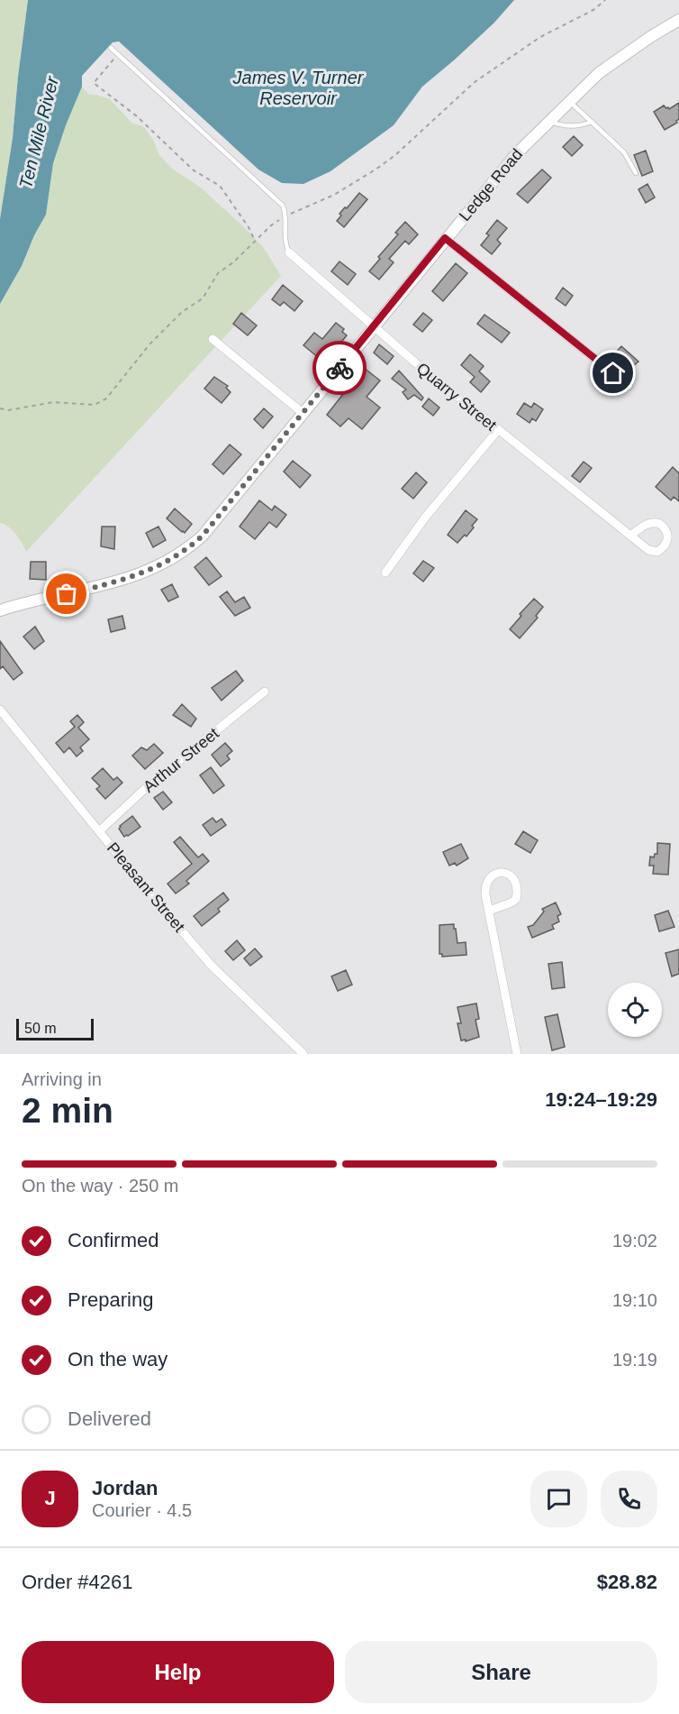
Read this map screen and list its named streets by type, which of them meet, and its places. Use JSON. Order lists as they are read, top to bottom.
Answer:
{
  "streets": {
    "street": [
      "Ledge Road",
      "Quarry Street",
      "Arthur Street",
      "Pleasant Street"
    ]
  },
  "crossings": [
    ["Ledge Road", "Quarry Street"],
    ["Arthur Street", "Pleasant Street"]
  ],
  "water": ["James V. Turner Reservoir", "Ten Mile River"],
  "scale_bar": "50 m",
  "page": {
    "scale": "50 m",
    "heading": ["2 min", "Arriving in", "19:24–19:29"],
    "panel": [
      "Jordan",
      "Courier · 4.5",
      "Order #4261",
      "$28.82"
    ],
    "bar": "On the way · 250 m",
    "list": [
      ["Confirmed", "19:02"],
      ["Preparing", "19:10"],
      ["On the way", "19:19"],
      "Delivered"
    ],
    "round": "J",
    "buttons": ["Help", "Share"]
  }
}
